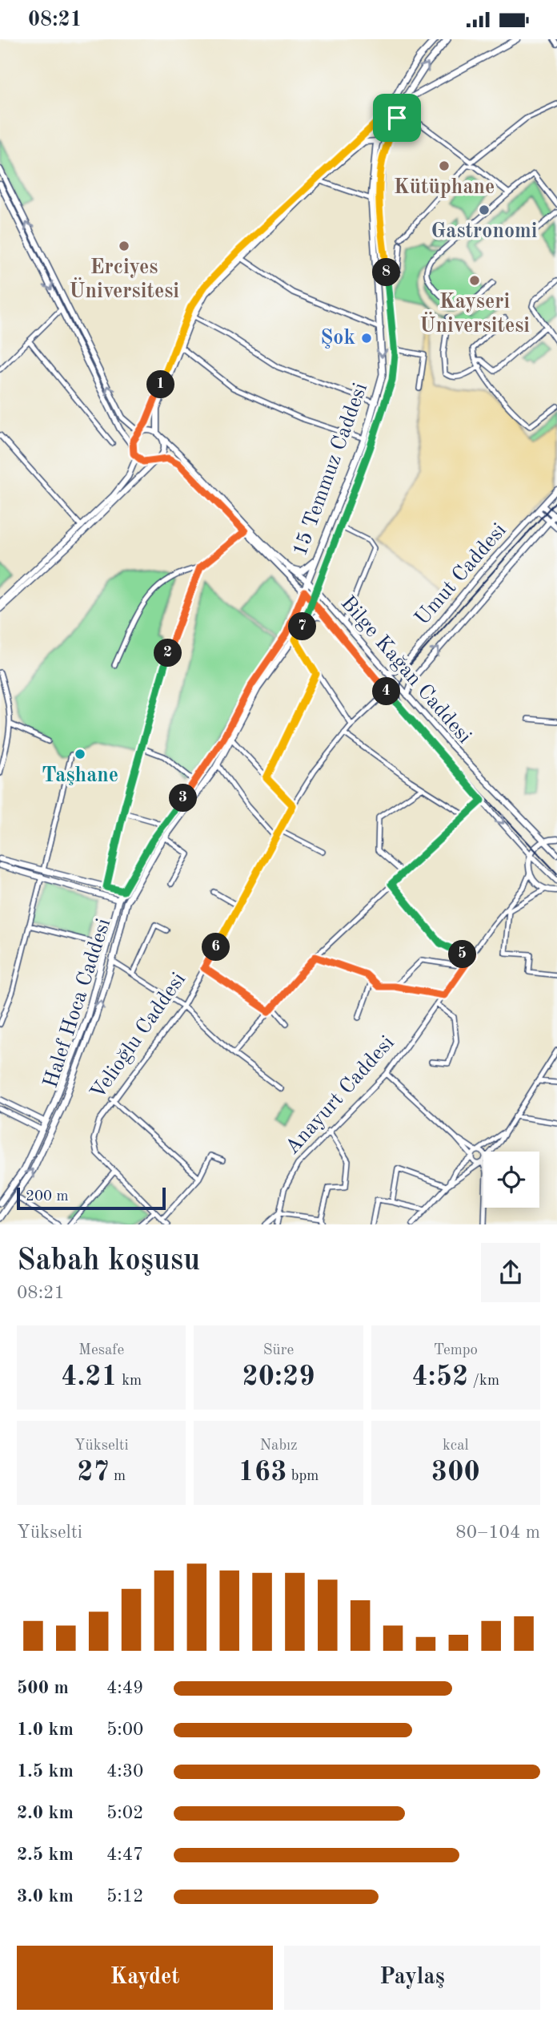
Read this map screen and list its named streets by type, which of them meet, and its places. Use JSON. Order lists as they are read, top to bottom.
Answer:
{
  "streets": {
    "main road": ["15 Temmuz Caddesi", "Halef Hoca Caddesi"],
    "street": [
      "Umut Caddesi",
      "Bilge Kağan Caddesi",
      "Velioğlu Caddesi",
      "Anayurt Caddesi"
    ]
  },
  "crossings": [
    ["15 Temmuz Caddesi", "Bilge Kağan Caddesi"],
    ["15 Temmuz Caddesi", "Halef Hoca Caddesi"],
    ["Umut Caddesi", "Bilge Kağan Caddesi"],
    ["Bilge Kağan Caddesi", "Halef Hoca Caddesi"],
    ["Bilge Kağan Caddesi", "Velioğlu Caddesi"]
  ],
  "places": [
    "Kütüphane",
    "Gastronomi",
    "Erciyes Üniversitesi",
    "Kayseri Üniversitesi",
    "Şok",
    "Taşhane"
  ],
  "scale_bar": "200 m",
  "page": {
    "status": "08:21",
    "pins": [
      "8",
      "1",
      "7",
      "2",
      "4",
      "3",
      "6",
      "5"
    ],
    "scale": "200 m",
    "heading": ["Sabah koşusu", "08:21"],
    "stats": [
      ["Mesafe", "4.21 km"],
      ["Süre", "20:29"],
      ["Tempo", "4:52 /km"],
      ["Yükselti", "27 m"],
      ["Nabız", "163 bpm"],
      ["kcal", "300"]
    ],
    "chart": ["Yükselti", "80–104 m"],
    "list": [
      {
        "name": "500 m",
        "note": "4:49"
      },
      {
        "name": "1.0 km",
        "note": "5:00"
      },
      {
        "name": "1.5 km",
        "note": "4:30"
      },
      {
        "name": "2.0 km",
        "note": "5:02"
      },
      {
        "name": "2.5 km",
        "note": "4:47"
      },
      {
        "name": "3.0 km",
        "note": "5:12"
      }
    ],
    "buttons": ["Kaydet", "Paylaş"]
  }
}
